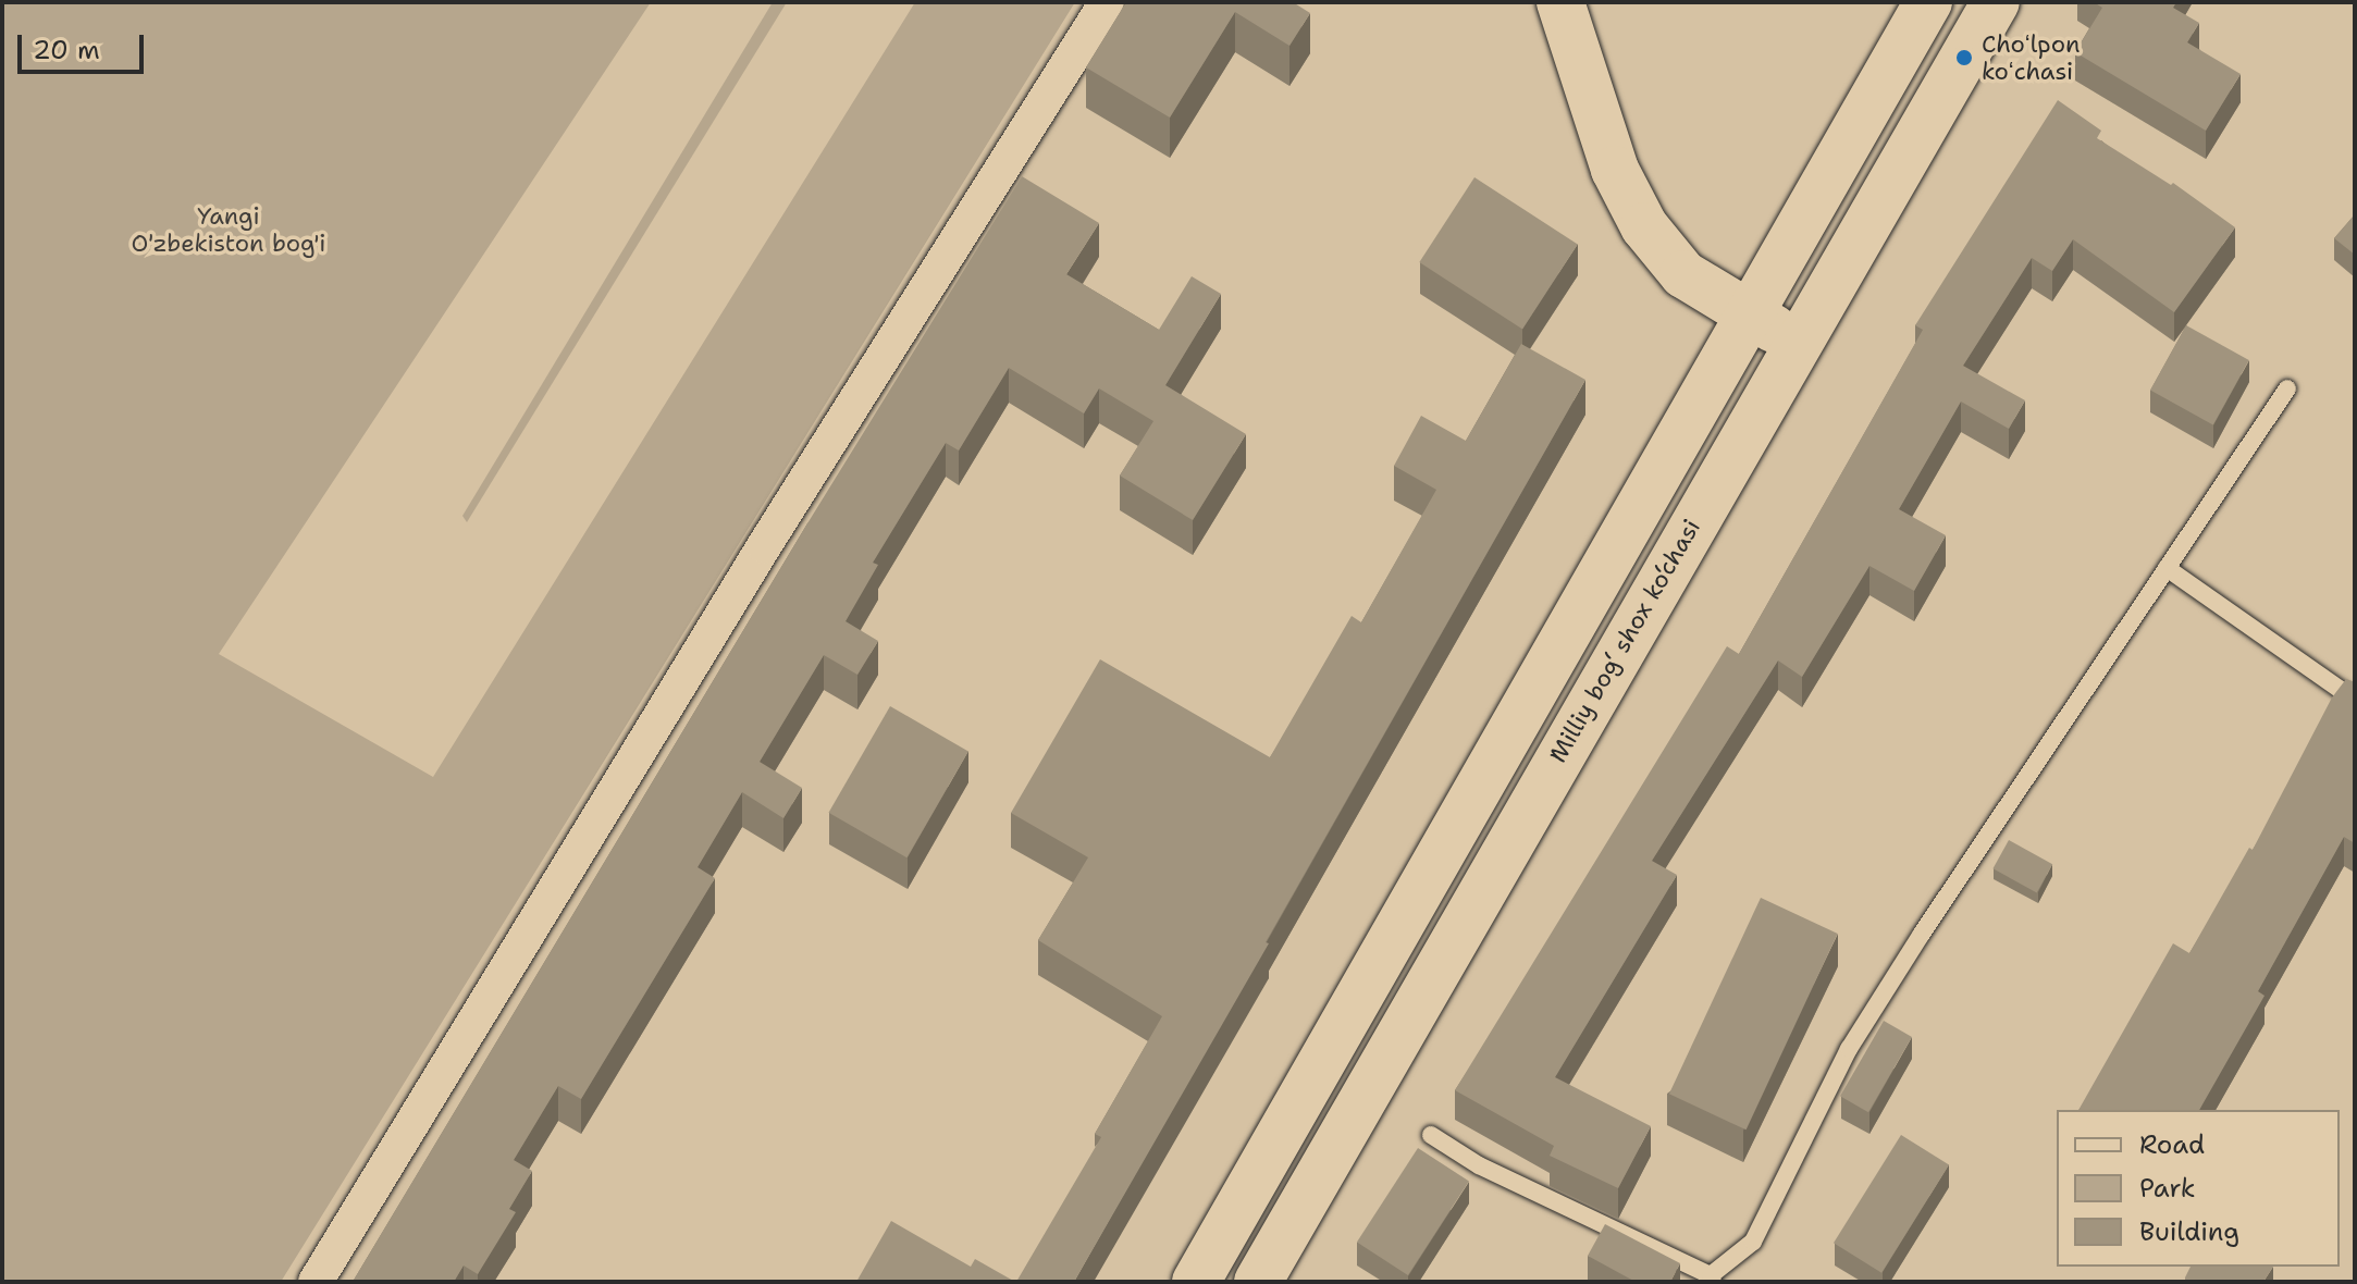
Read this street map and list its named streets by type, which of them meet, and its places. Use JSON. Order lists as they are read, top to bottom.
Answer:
{
  "streets": {
    "main road": ["Milliy bog‘ shox ko‘chasi"]
  },
  "parks": ["Yangi O'zbekiston bog'i"],
  "places": ["Choʻlpon koʻchasi"],
  "legend": ["Road", "Park", "Building"],
  "scale_bar": "20 m"
}
